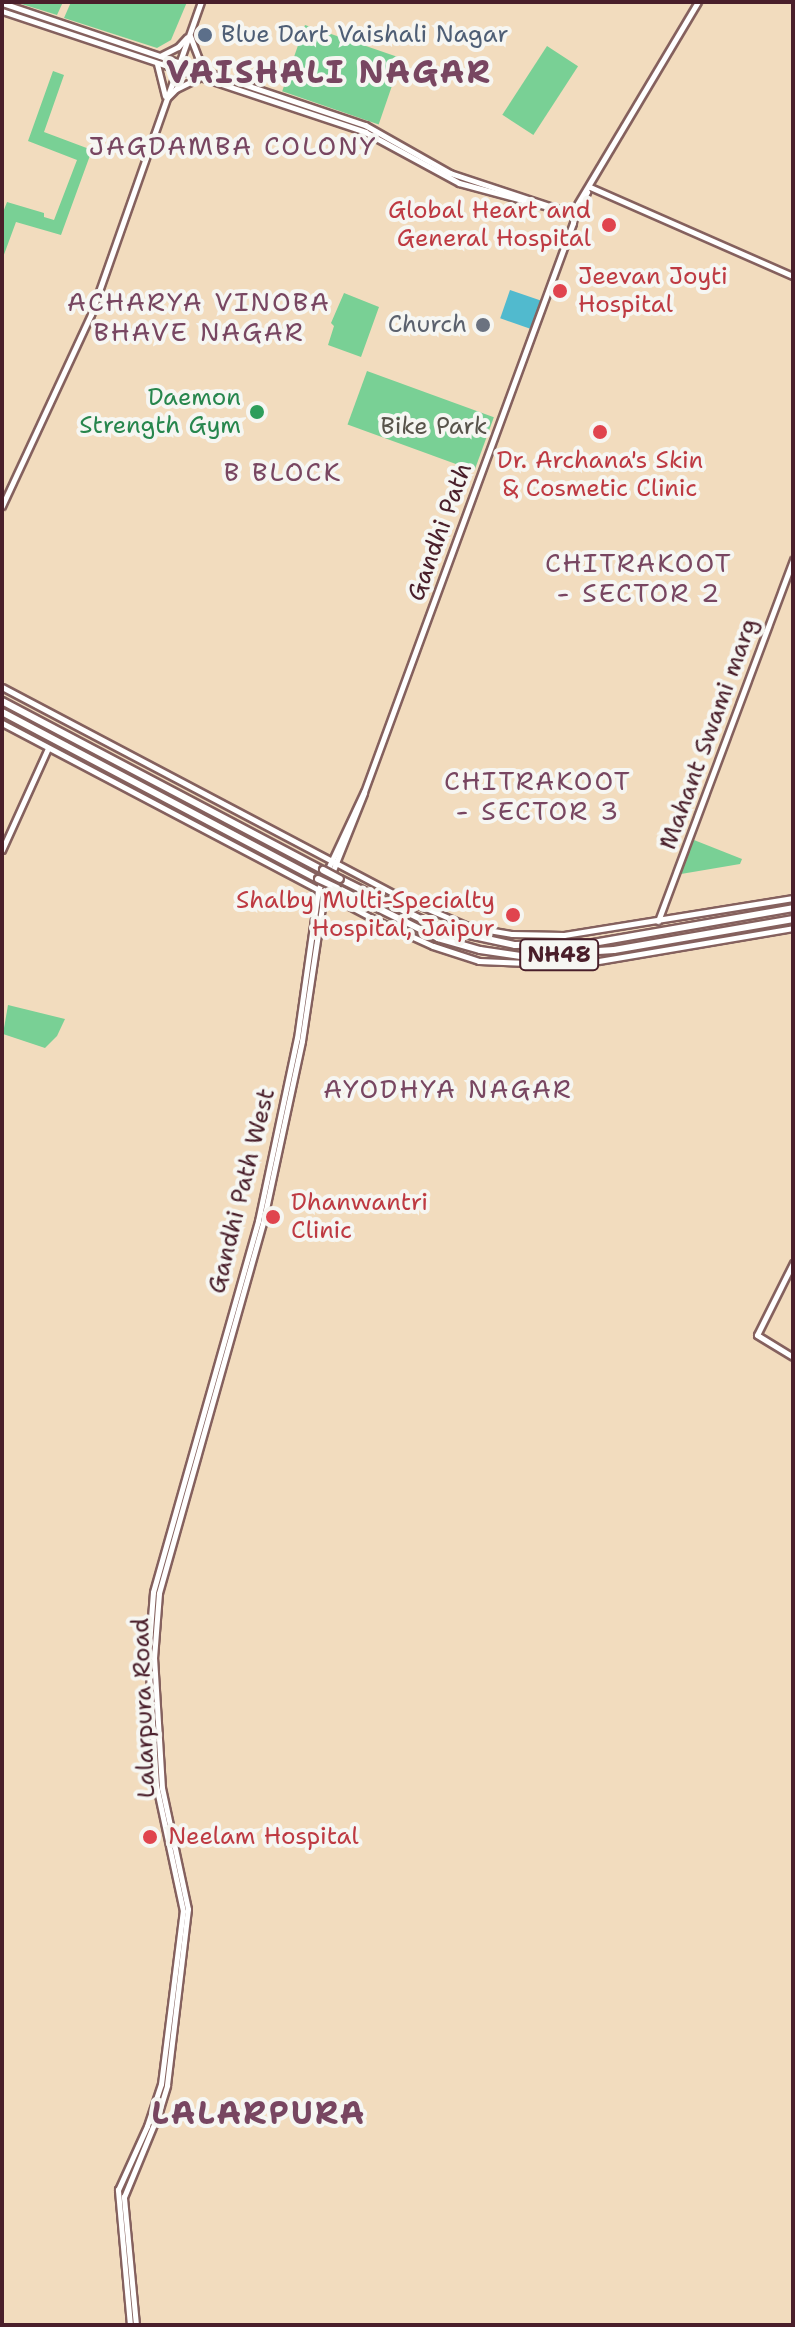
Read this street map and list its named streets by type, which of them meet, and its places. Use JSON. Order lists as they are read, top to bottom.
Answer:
{
  "streets": {
    "highway": ["NH48"],
    "street": [
      "Gandhi Path",
      "Mahant Swami marg",
      "Gandhi Path West",
      "Lalarpura Road"
    ]
  },
  "crossings": [
    ["Gandhi Path", "Gandhi Path West"],
    ["Gandhi Path", "Lalarpura Road"],
    ["Gandhi Path West", "Lalarpura Road"]
  ],
  "districts": [
    "VAISHALI NAGAR",
    "JAGDAMBA COLONY",
    "ACHARYA VINOBA BHAVE NAGAR",
    "B BLOCK",
    "CHITRAKOOT - SECTOR 2",
    "CHITRAKOOT - SECTOR 3",
    "AYODHYA NAGAR",
    "LALARPURA"
  ],
  "parks": ["Bike Park"],
  "places": [
    "Blue Dart Vaishali Nagar",
    "Global Heart and General Hospital",
    "Jeevan Joyti Hospital",
    "Church",
    "Daemon Strength Gym",
    "Dr. Archana's Skin & Cosmetic Clinic",
    "Shalby Multi-Specialty Hospital, Jaipur",
    "Dhanwantri Clinic",
    "Neelam Hospital"
  ]
}
